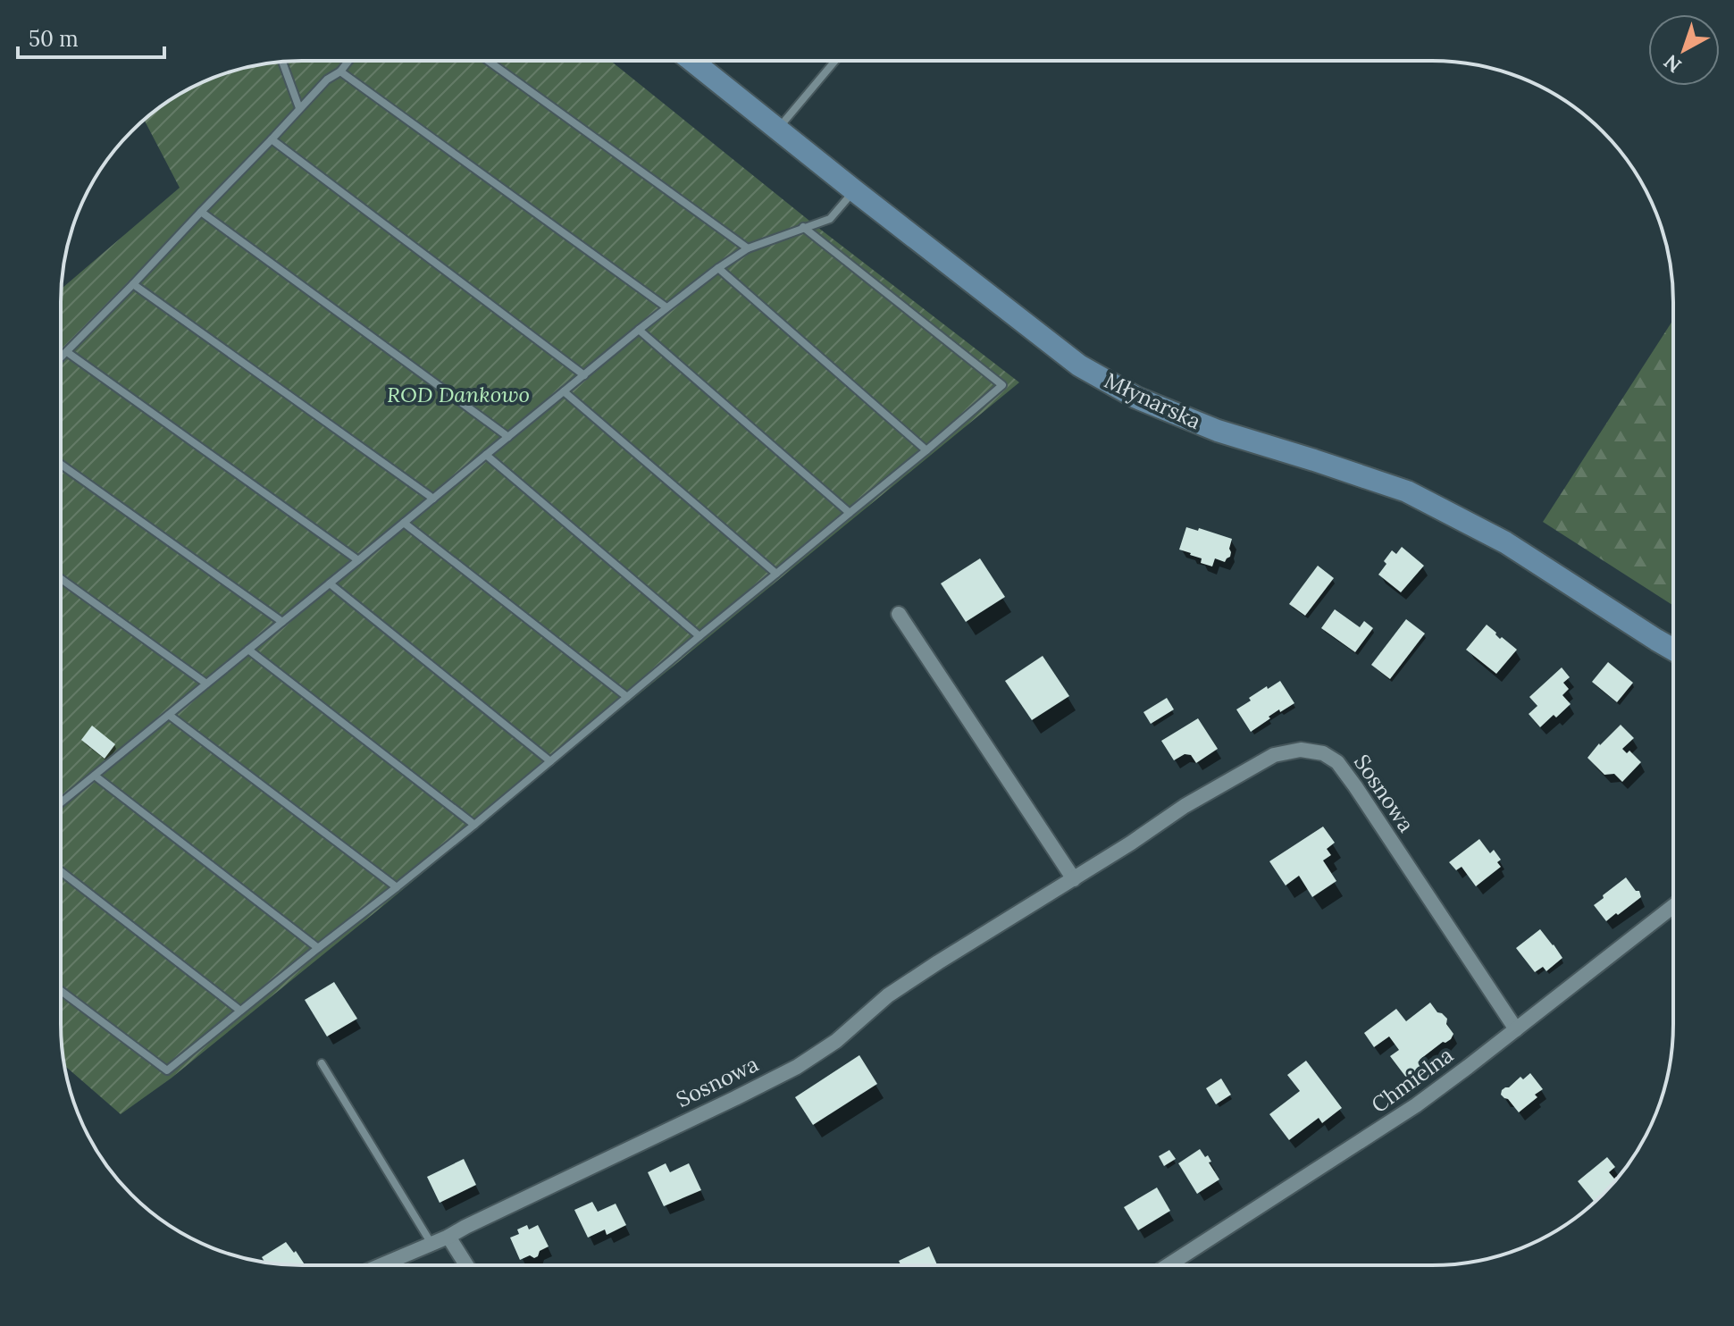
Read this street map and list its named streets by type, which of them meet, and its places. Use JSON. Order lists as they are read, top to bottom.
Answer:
{
  "streets": {
    "street": ["Młynarska", "Sosnowa", "Chmielna"]
  },
  "crossings": [
    ["Sosnowa", "Chmielna"]
  ],
  "parks": ["ROD Dankowo"],
  "scale_bar": "50 m",
  "north": "bottom left"
}
